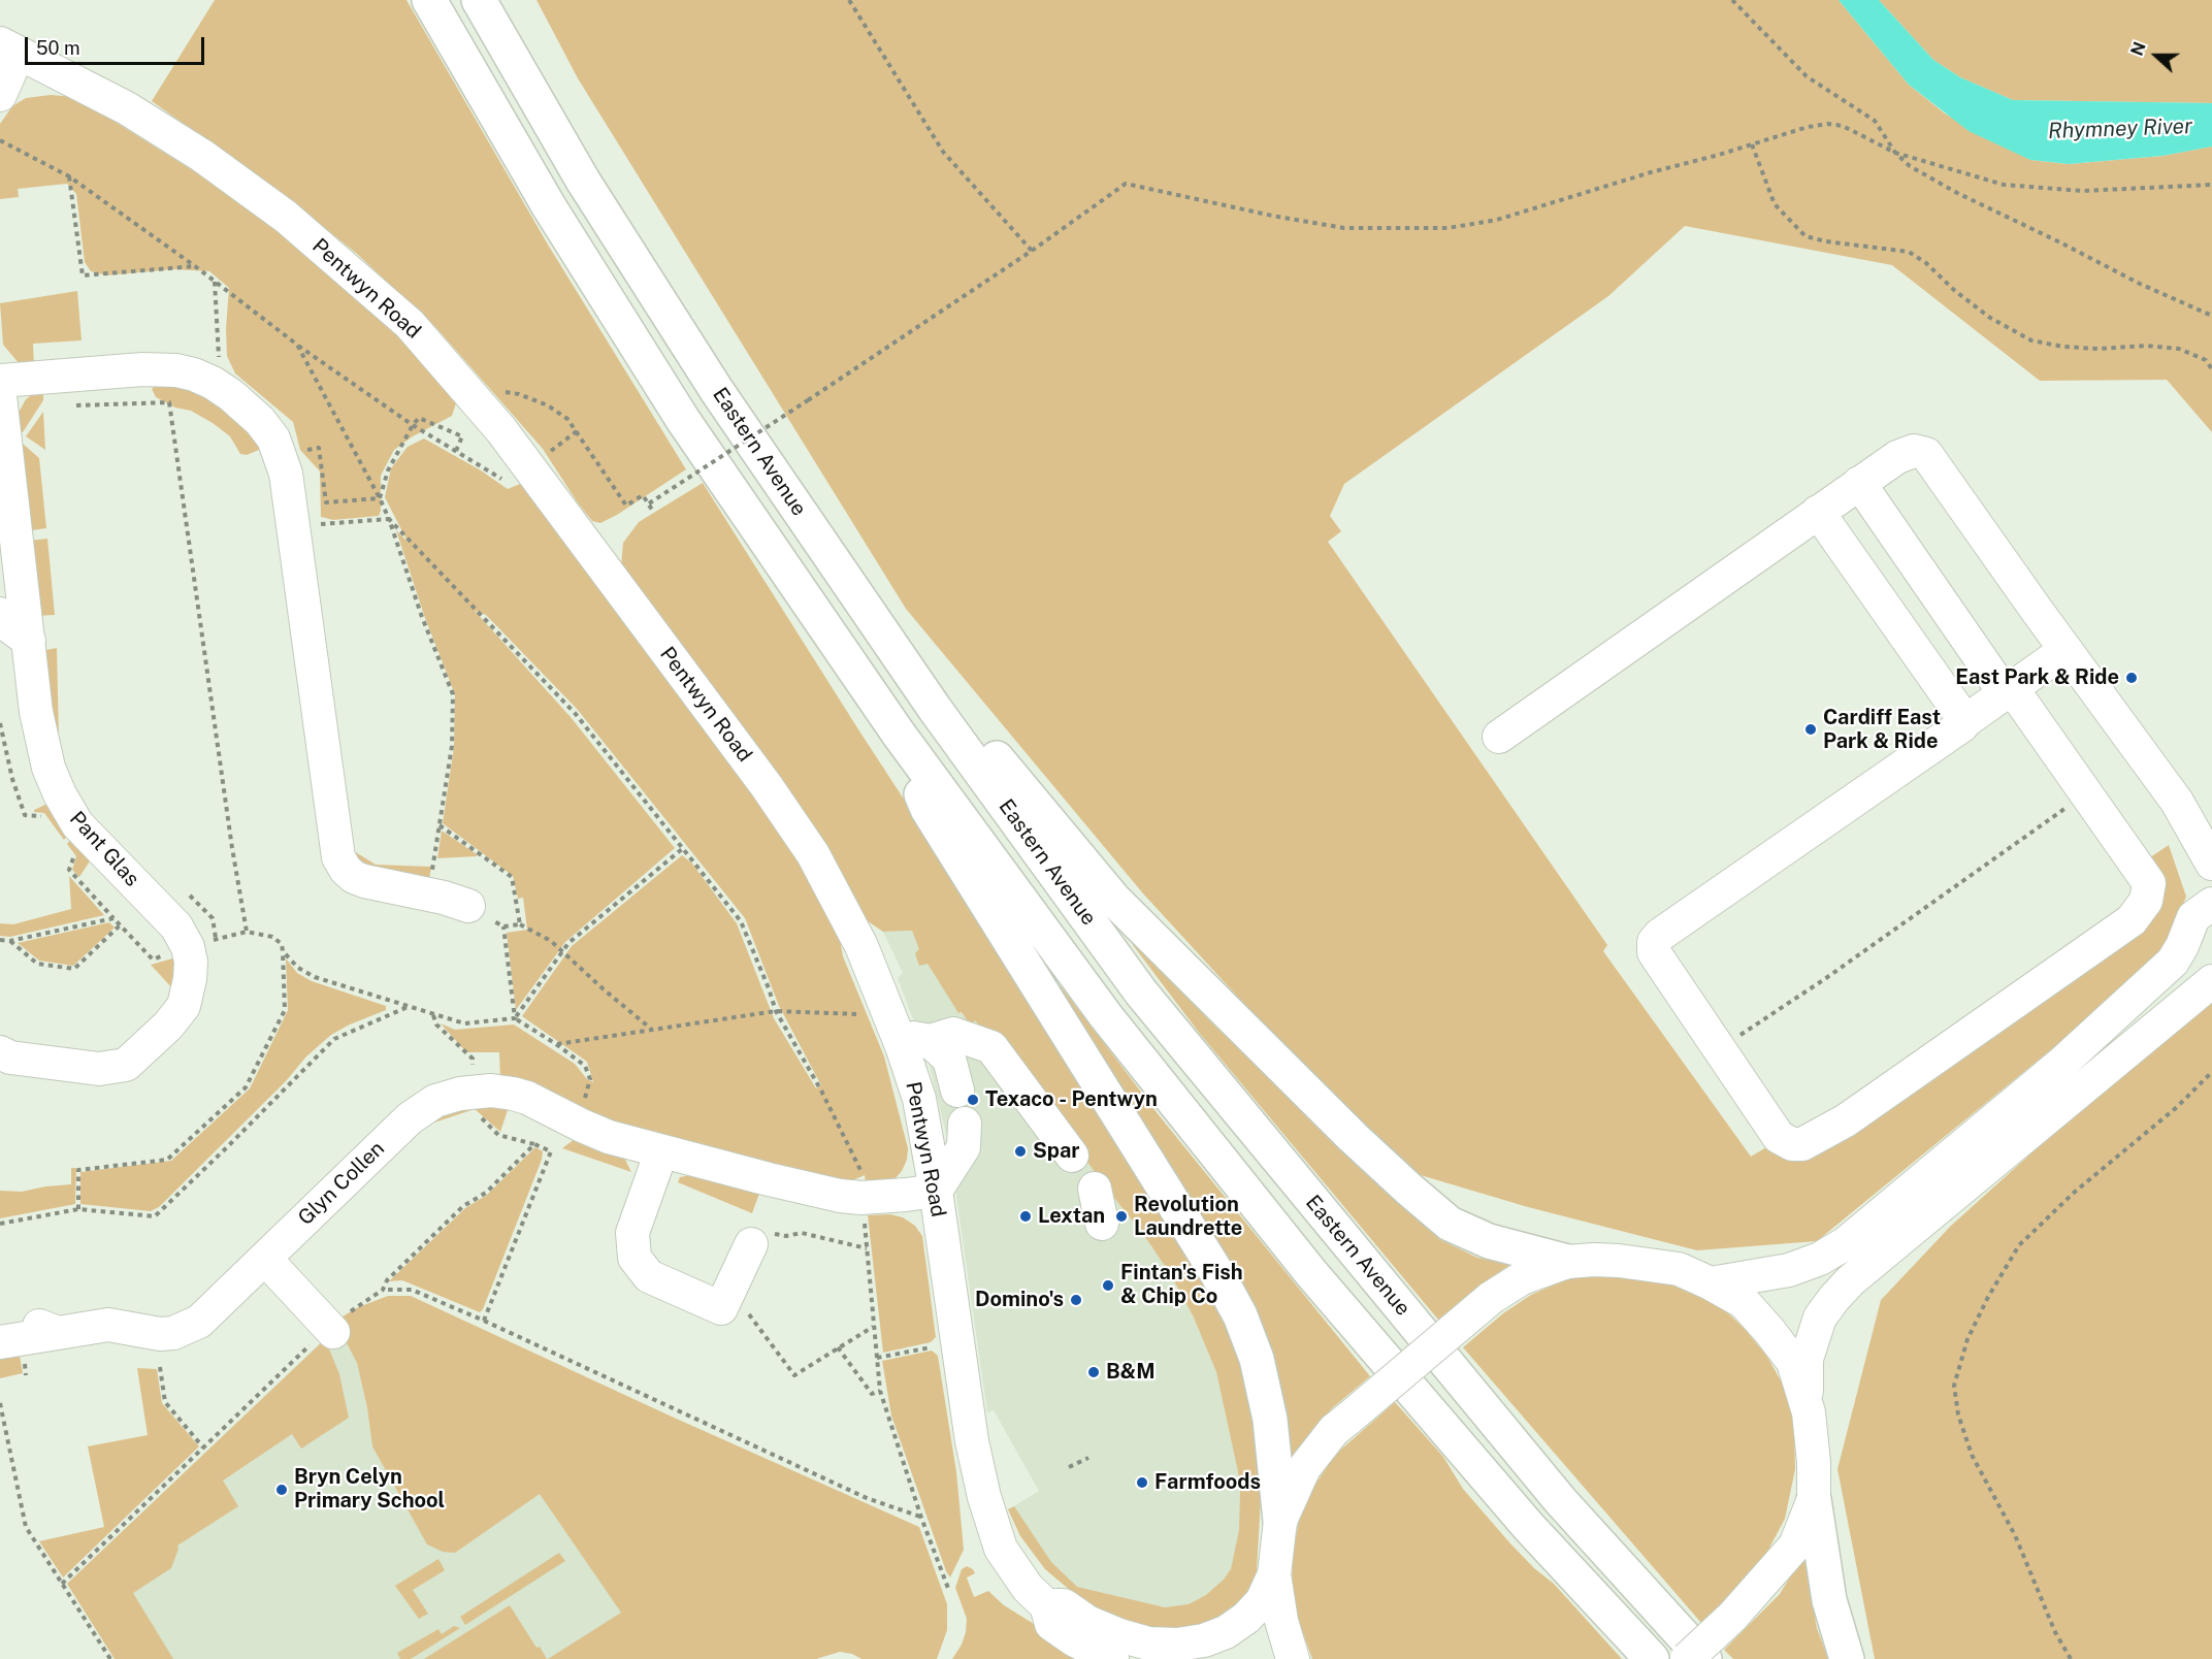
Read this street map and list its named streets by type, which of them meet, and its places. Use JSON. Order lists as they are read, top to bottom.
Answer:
{
  "streets": {
    "highway": ["Eastern Avenue"],
    "street": ["Pentwyn Road", "Pant Glas", "Glyn Collen"]
  },
  "crossings": [
    ["Pentwyn Road", "Glyn Collen"]
  ],
  "water": ["Rhymney River"],
  "places": [
    "East Park & Ride",
    "Cardiff East Park & Ride",
    "Texaco - Pentwyn",
    "Spar",
    "Lextan",
    "Revolution Laundrette",
    "Fintan's Fish & Chip Co",
    "Domino's",
    "B&M",
    "Farmfoods",
    "Bryn Celyn Primary School"
  ],
  "scale_bar": "50 m",
  "north": "left"
}
